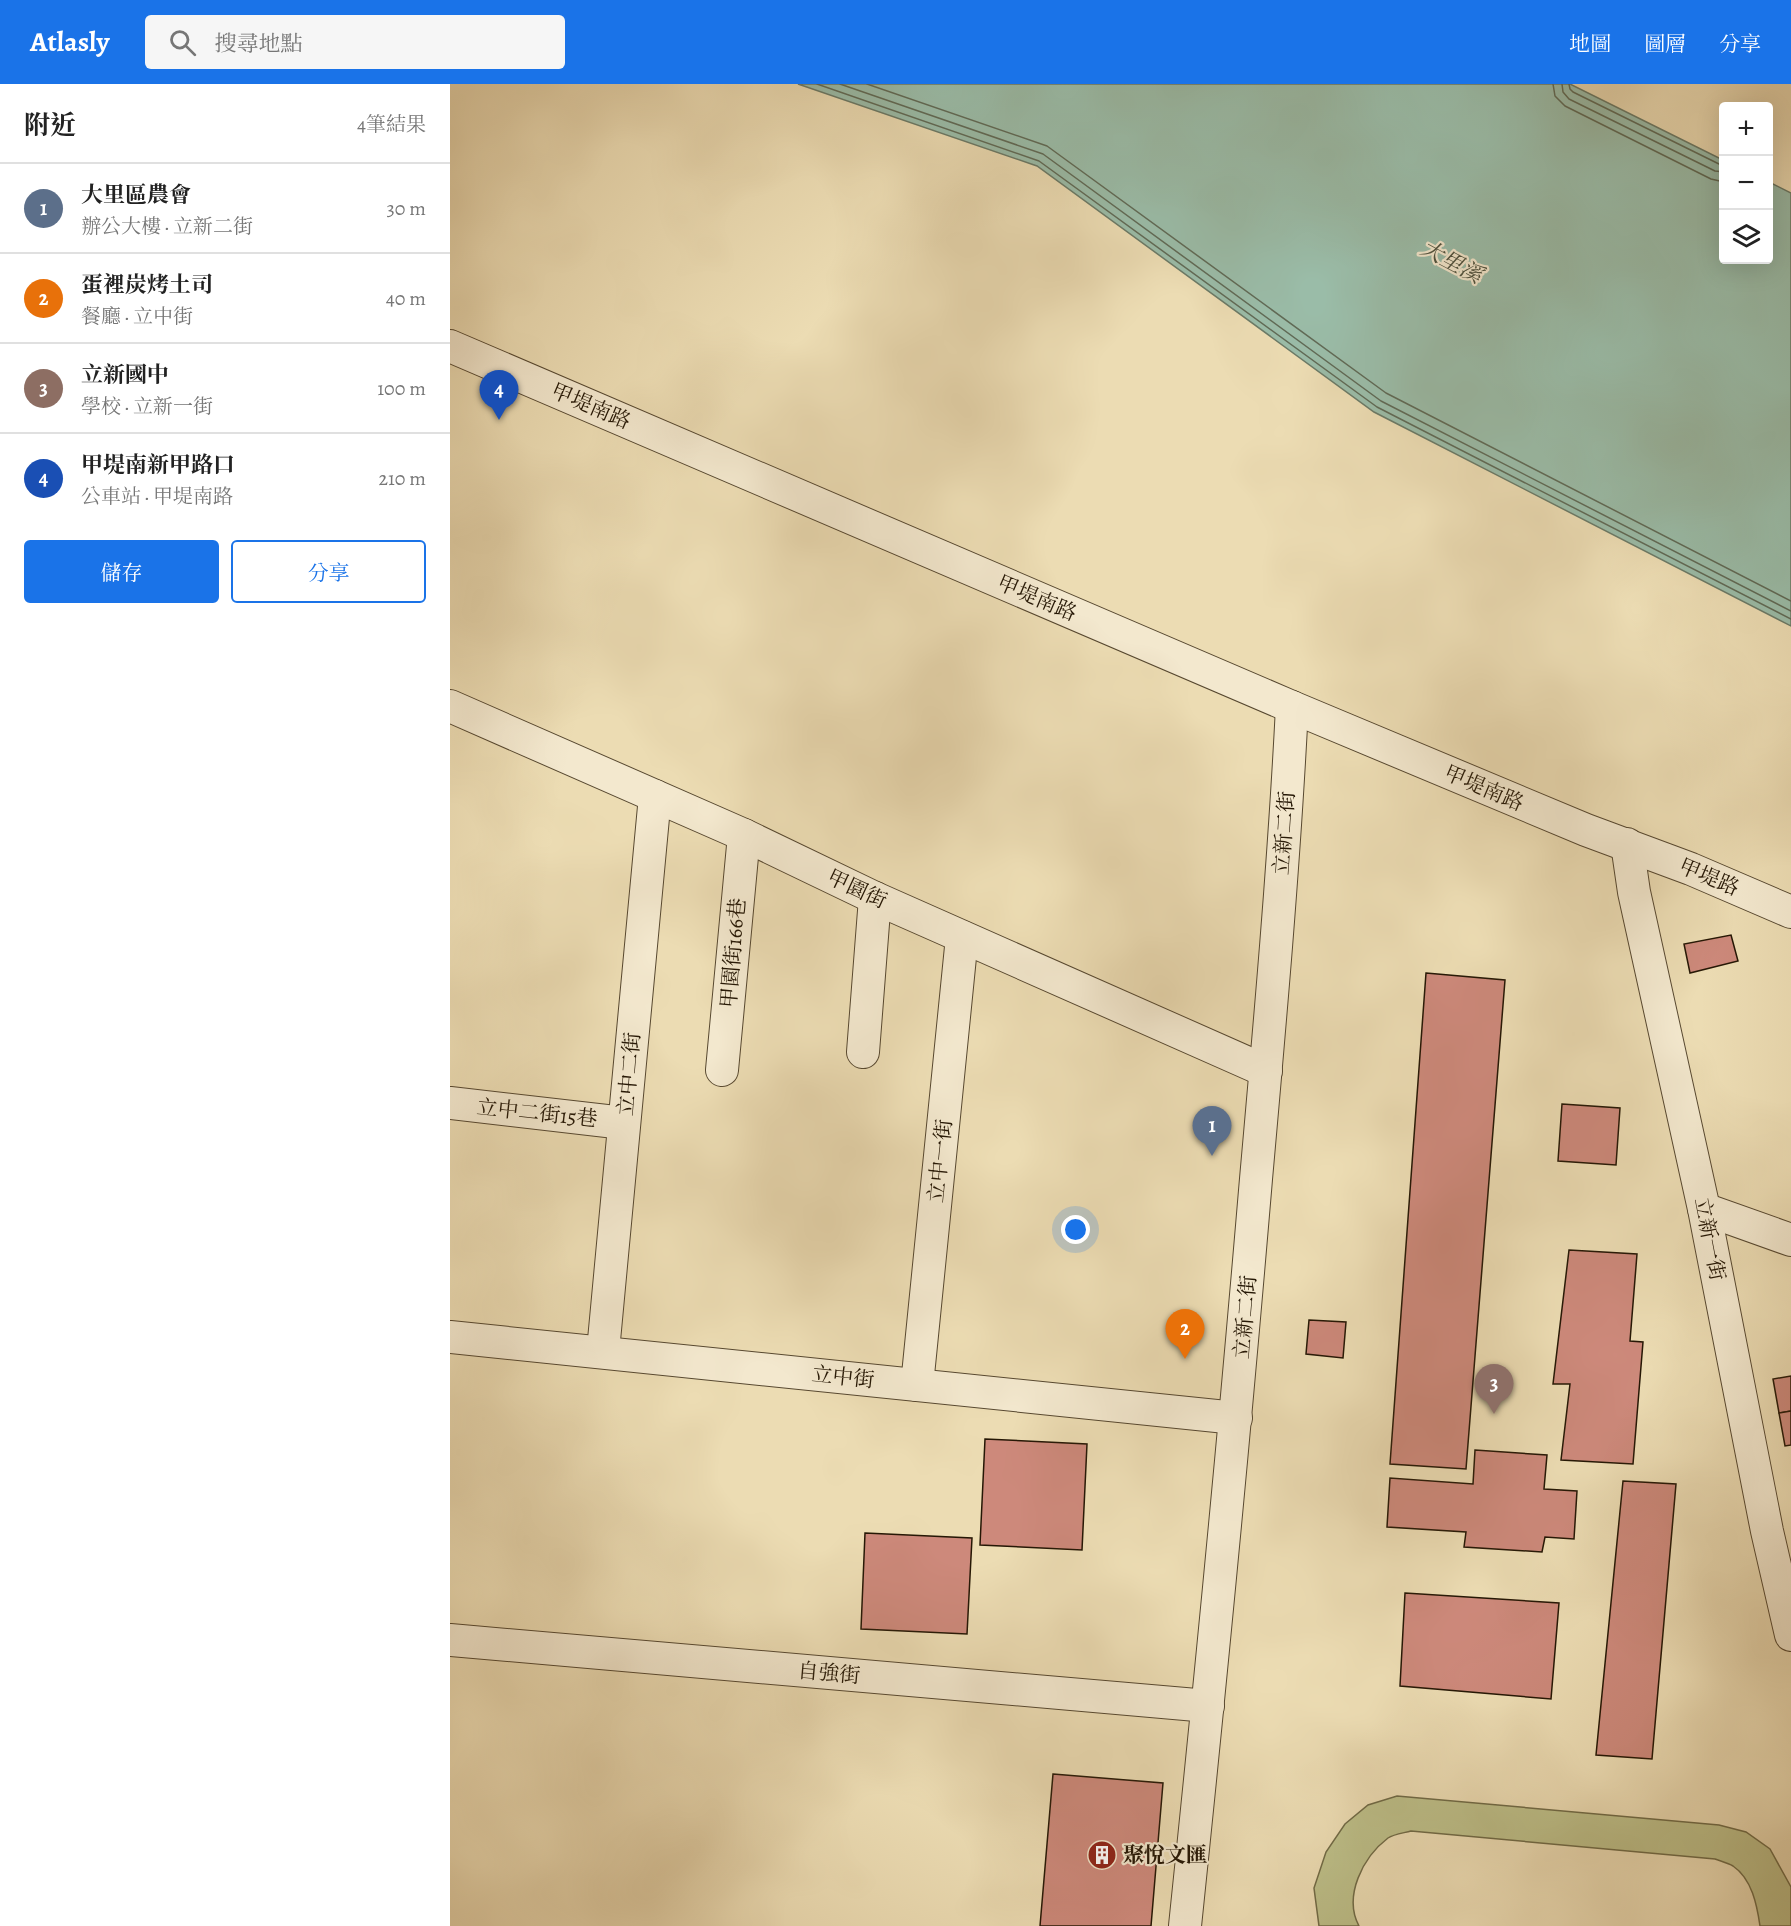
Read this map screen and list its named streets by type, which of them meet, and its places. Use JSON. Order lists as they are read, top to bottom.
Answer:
{
  "streets": {
    "street": [
      "甲堤南路",
      "立新二街",
      "甲堤路",
      "甲園街",
      "甲園街166巷",
      "立中二街",
      "立中二街15巷",
      "立中一街",
      "立新一街",
      "立中街",
      "自強街"
    ]
  },
  "crossings": [
    ["甲堤南路", "立新二街"],
    ["甲堤南路", "甲堤路"],
    ["甲堤南路", "立新一街"],
    ["立新二街", "甲園街"],
    ["立新二街", "立中街"],
    ["立新二街", "自強街"],
    ["甲堤路", "立新一街"],
    ["甲園街", "甲園街166巷"],
    ["甲園街", "立中二街"],
    ["甲園街", "立中一街"],
    ["立中二街", "立中二街15巷"],
    ["立中二街", "立中街"],
    ["立中一街", "立中街"]
  ],
  "water": ["大里溪"],
  "places": {
    "building": ["聚悅文匯"]
  },
  "page": {
    "header": "Atlasly",
    "search": "搜尋地點",
    "nav": ["地圖", "圖層", "分享"],
    "heading": ["附近", "4筆結果"],
    "map_buttons": ["+", "−"],
    "list": [
      {
        "mark": "1",
        "name": "大里區農會",
        "note": "辦公大樓 · 立新二街",
        "value": "30 m"
      },
      {
        "mark": "2",
        "name": "蛋裡炭烤土司",
        "note": "餐廳 · 立中街",
        "value": "40 m"
      },
      {
        "mark": "3",
        "name": "立新國中",
        "note": "學校 · 立新一街",
        "value": "100 m"
      },
      {
        "mark": "4",
        "name": "甲堤南新甲路口",
        "note": "公車站 · 甲堤南路",
        "value": "210 m"
      }
    ],
    "pins": [
      "4",
      "1",
      "2",
      "3"
    ],
    "buttons": ["儲存", "分享"]
  }
}
